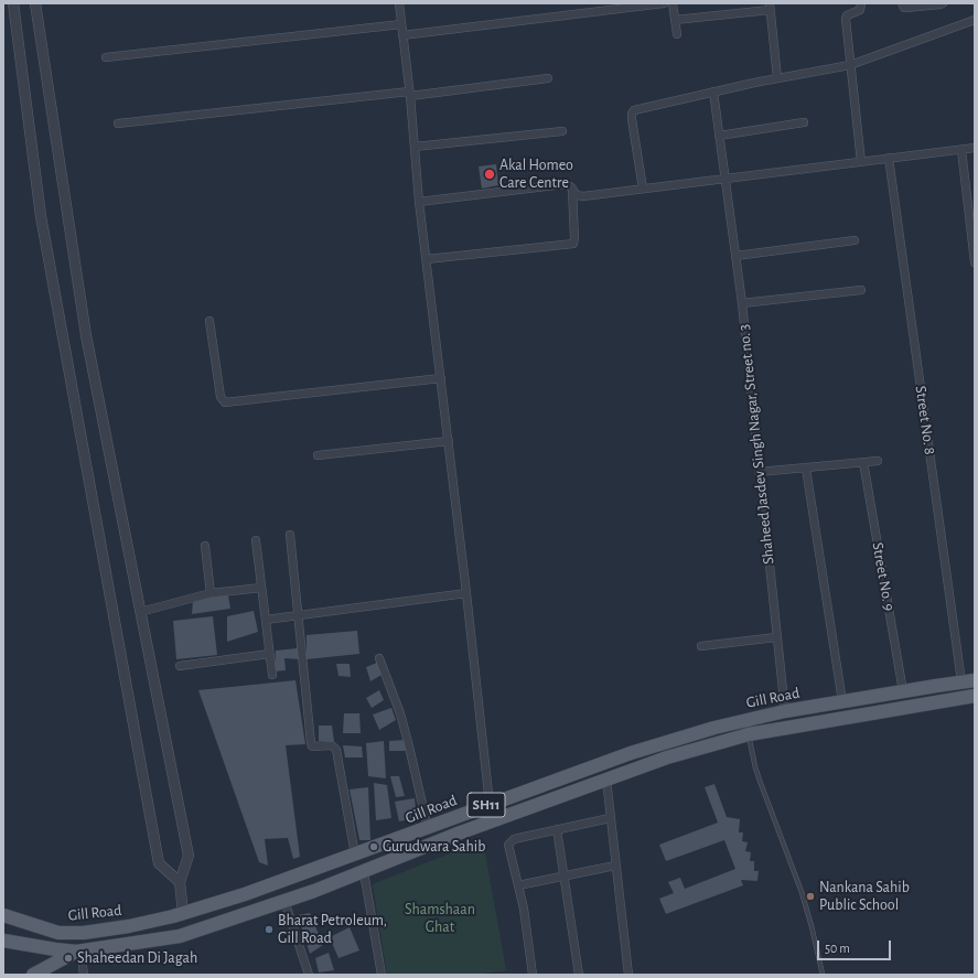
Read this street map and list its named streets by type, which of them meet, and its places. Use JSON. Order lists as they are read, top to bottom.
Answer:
{
  "streets": {
    "main road": ["Gill Road", "SH11"],
    "street": ["Street No. 8", "Shaheed Jasdev Singh Nagar, Street no. 3", "Street No. 9"]
  },
  "crossings": [
    ["Street No. 8", "Gill Road"],
    ["Shaheed Jasdev Singh Nagar, Street no. 3", "Gill Road"],
    ["Street No. 9", "Gill Road"],
    ["Gill Road", "SH11"]
  ],
  "parks": ["Shamshaan Ghat"],
  "places": [
    "Akal Homeo Care Centre",
    "Gurudwara Sahib",
    "Nankana Sahib Public School",
    "Bharat Petroleum, Gill Road",
    "Shaheedan Di Jagah"
  ],
  "scale_bar": "50 m"
}
